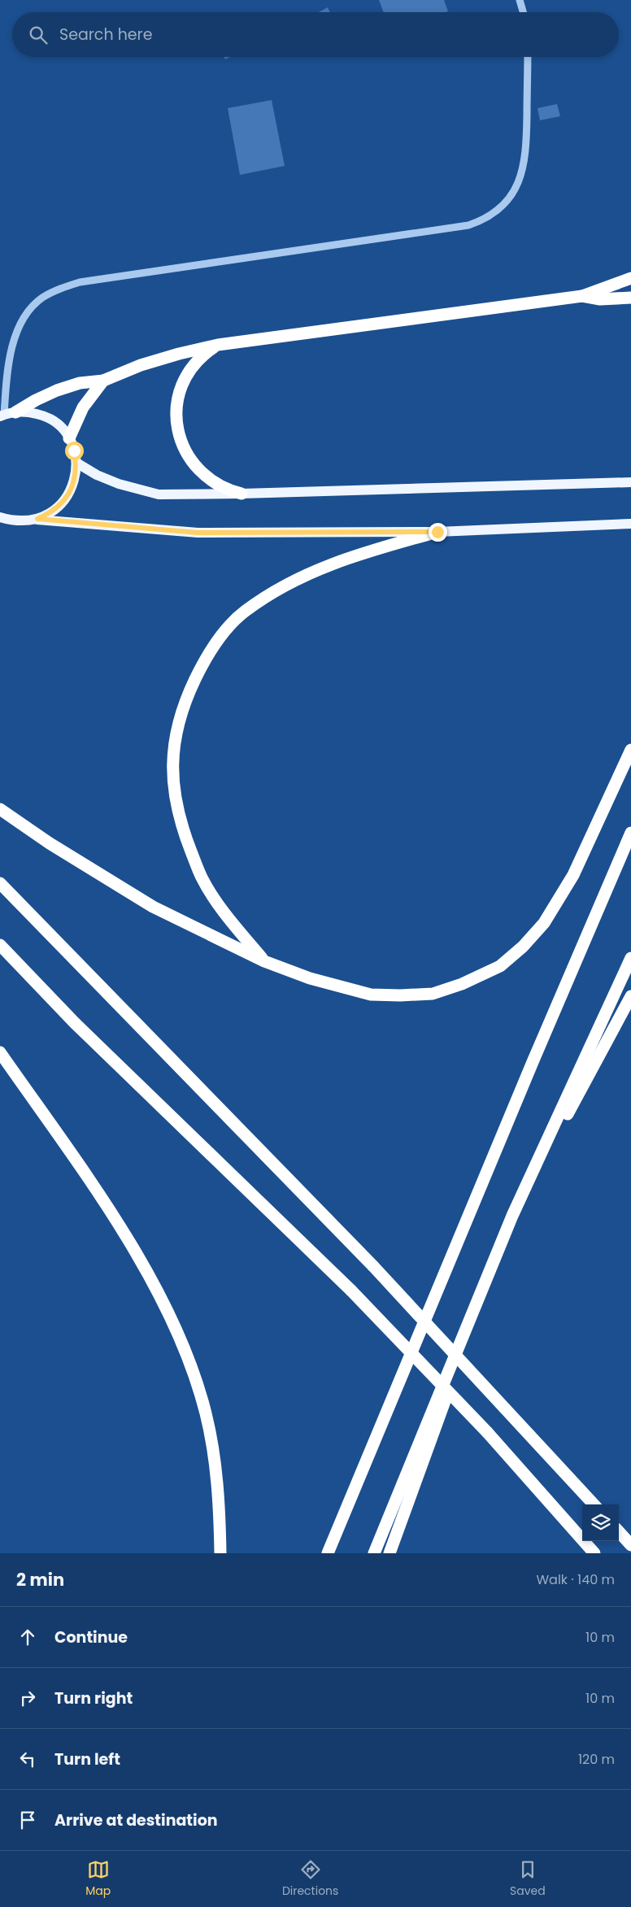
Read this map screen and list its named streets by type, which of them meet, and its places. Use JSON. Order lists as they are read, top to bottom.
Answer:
{
  "page": {
    "search": "Search here",
    "heading": ["2 min", "Walk · 140 m"],
    "list": [
      ["Continue", "10 m"],
      ["Turn right", "10 m"],
      ["Turn left", "120 m"],
      "Arrive at destination"
    ],
    "nav": ["Map", "Directions", "Saved"]
  }
}
